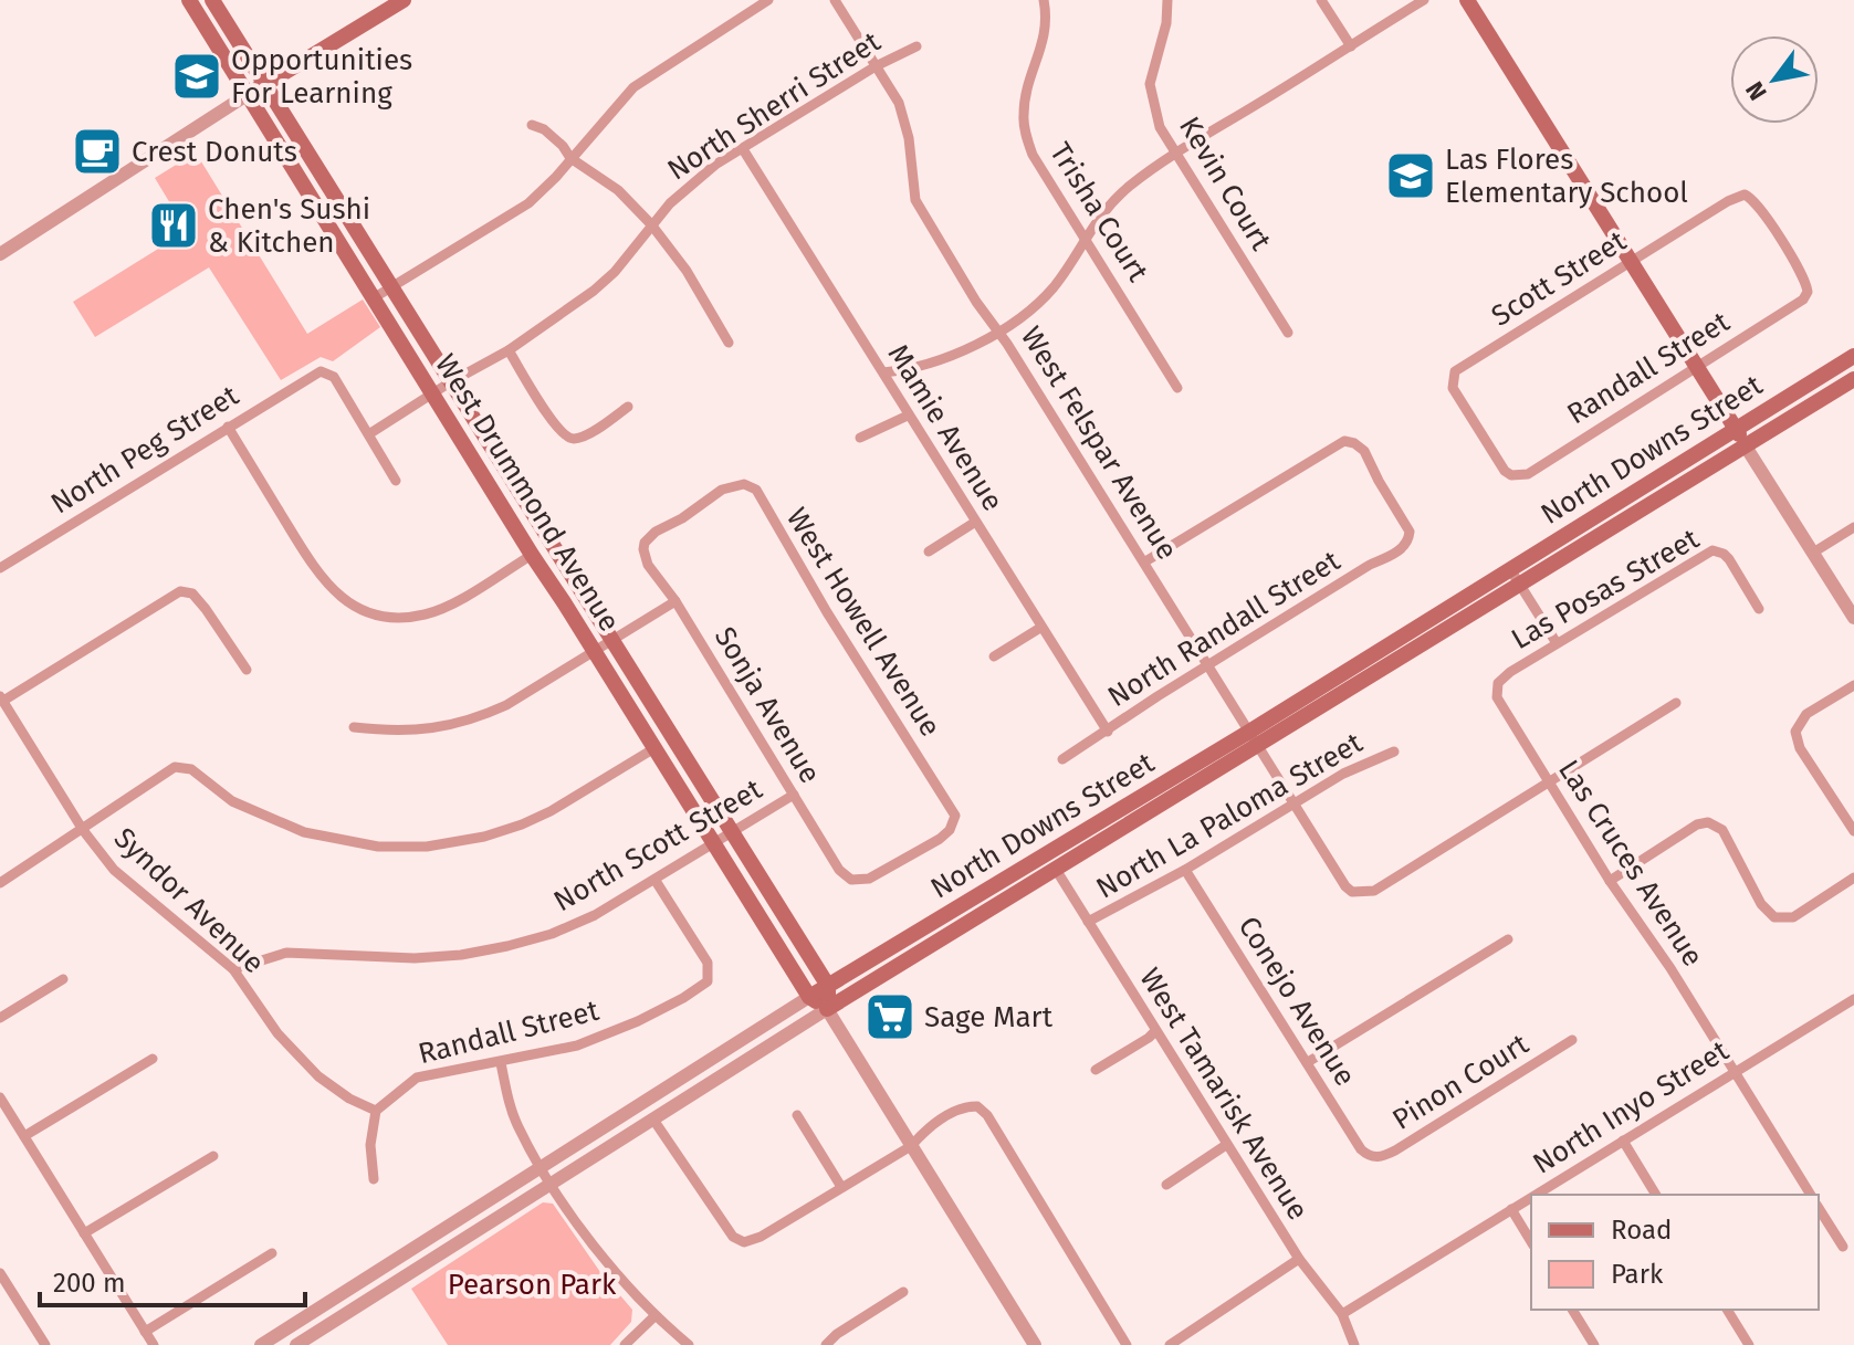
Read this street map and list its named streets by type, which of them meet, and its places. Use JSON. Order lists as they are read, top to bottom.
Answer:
{
  "streets": {
    "main road": ["North Downs Street", "West Drummond Avenue"],
    "street": [
      "North Sherri Street",
      "Kevin Court",
      "Trisha Court",
      "Scott Street",
      "Randall Street",
      "Mamie Avenue",
      "West Felspar Avenue",
      "North Peg Street",
      "Las Posas Street",
      "West Howell Avenue",
      "North Randall Street",
      "Sonja Avenue",
      "North La Paloma Street",
      "North Scott Street",
      "Las Cruces Avenue",
      "Syndor Avenue",
      "Conejo Avenue",
      "Pinon Court",
      "West Tamarisk Avenue",
      "North Inyo Street"
    ]
  },
  "crossings": [
    ["North Sherri Street", "Mamie Avenue"],
    ["North Sherri Street", "West Felspar Avenue"],
    ["North Sherri Street", "North Peg Street"],
    ["North Sherri Street", "West Drummond Avenue"],
    ["Scott Street", "Randall Street"],
    ["Randall Street", "North Scott Street"],
    ["Randall Street", "Syndor Avenue"],
    ["Mamie Avenue", "North Randall Street"],
    ["West Felspar Avenue", "North Downs Street"],
    ["West Felspar Avenue", "North Randall Street"],
    ["West Felspar Avenue", "North La Paloma Street"],
    ["West Felspar Avenue", "Las Cruces Avenue"],
    ["North Downs Street", "West Drummond Avenue"],
    ["North Downs Street", "West Tamarisk Avenue"],
    ["West Drummond Avenue", "North Scott Street"],
    ["Las Posas Street", "Las Cruces Avenue"],
    ["West Howell Avenue", "Sonja Avenue"],
    ["Sonja Avenue", "North Scott Street"],
    ["North La Paloma Street", "Conejo Avenue"],
    ["North La Paloma Street", "West Tamarisk Avenue"],
    ["North Scott Street", "Syndor Avenue"],
    ["Las Cruces Avenue", "North Inyo Street"],
    ["Conejo Avenue", "Pinon Court"],
    ["West Tamarisk Avenue", "North Inyo Street"]
  ],
  "parks": ["Pearson Park"],
  "places": {
    "school or university": ["Opportunities For Learning", "Las Flores Elementary School"],
    "cafe": ["Crest Donuts"],
    "restaurant": ["Chen's Sushi & Kitchen"],
    "supermarket": ["Sage Mart"]
  },
  "legend": ["Road", "Park"],
  "scale_bar": "200 m",
  "north": "bottom left"
}
